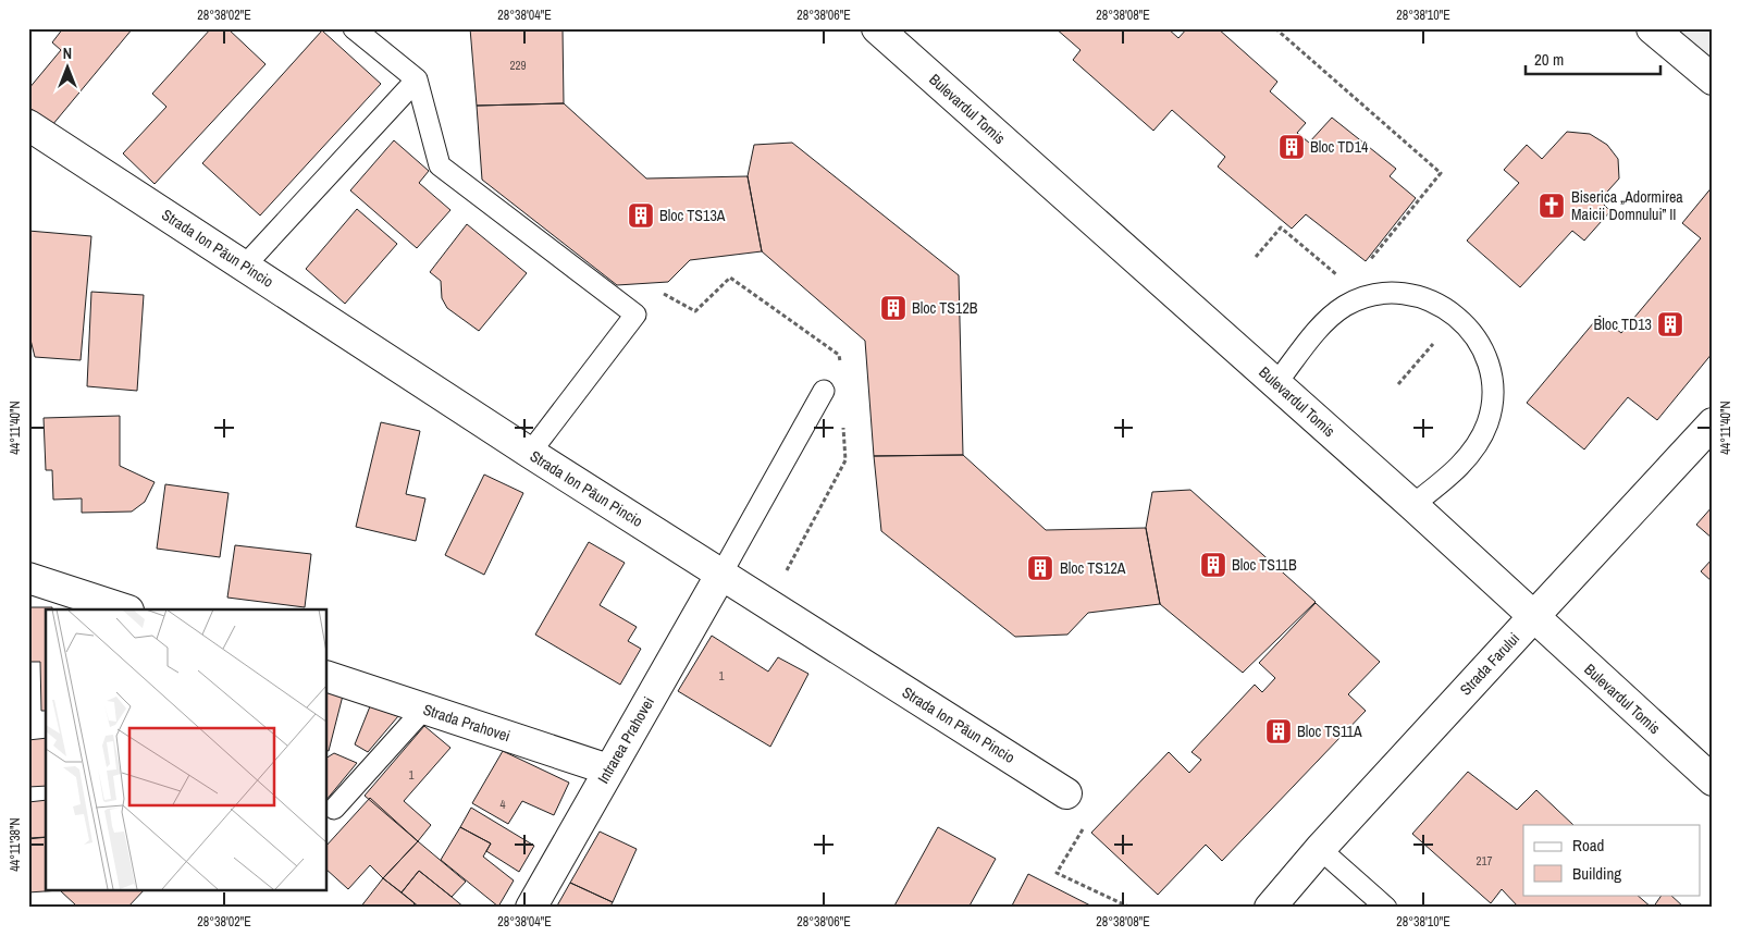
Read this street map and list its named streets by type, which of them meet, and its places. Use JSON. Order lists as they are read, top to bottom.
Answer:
{
  "streets": {
    "street": [
      "Bulevardul Tomis",
      "Strada Ion Păun Pincio",
      "Strada Farului",
      "Strada Prahovei",
      "Intrarea Prahovei"
    ]
  },
  "crossings": [
    ["Bulevardul Tomis", "Strada Farului"],
    ["Strada Ion Păun Pincio", "Intrarea Prahovei"],
    ["Strada Prahovei", "Intrarea Prahovei"]
  ],
  "places": {
    "building": [
      "Bloc TD14",
      "Bloc TS13A",
      "Bloc TS12B",
      "Bloc TD13",
      "Bloc TS11B",
      "Bloc TS12A",
      "Bloc TS11A"
    ],
    "church": ["Biserica „Adormirea Maicii Domnului” II"]
  },
  "house_numbers": [
    "229",
    "1",
    "1",
    "4",
    "217"
  ],
  "legend": ["Road", "Building"],
  "scale_bar": "20 m",
  "north": "top",
  "coordinates": [
    "28°38'02\"E",
    "28°38'04\"E",
    "28°38'06\"E",
    "28°38'08\"E",
    "28°38'10\"E",
    "44°11'40\"N",
    "44°11'38\"N"
  ]
}
